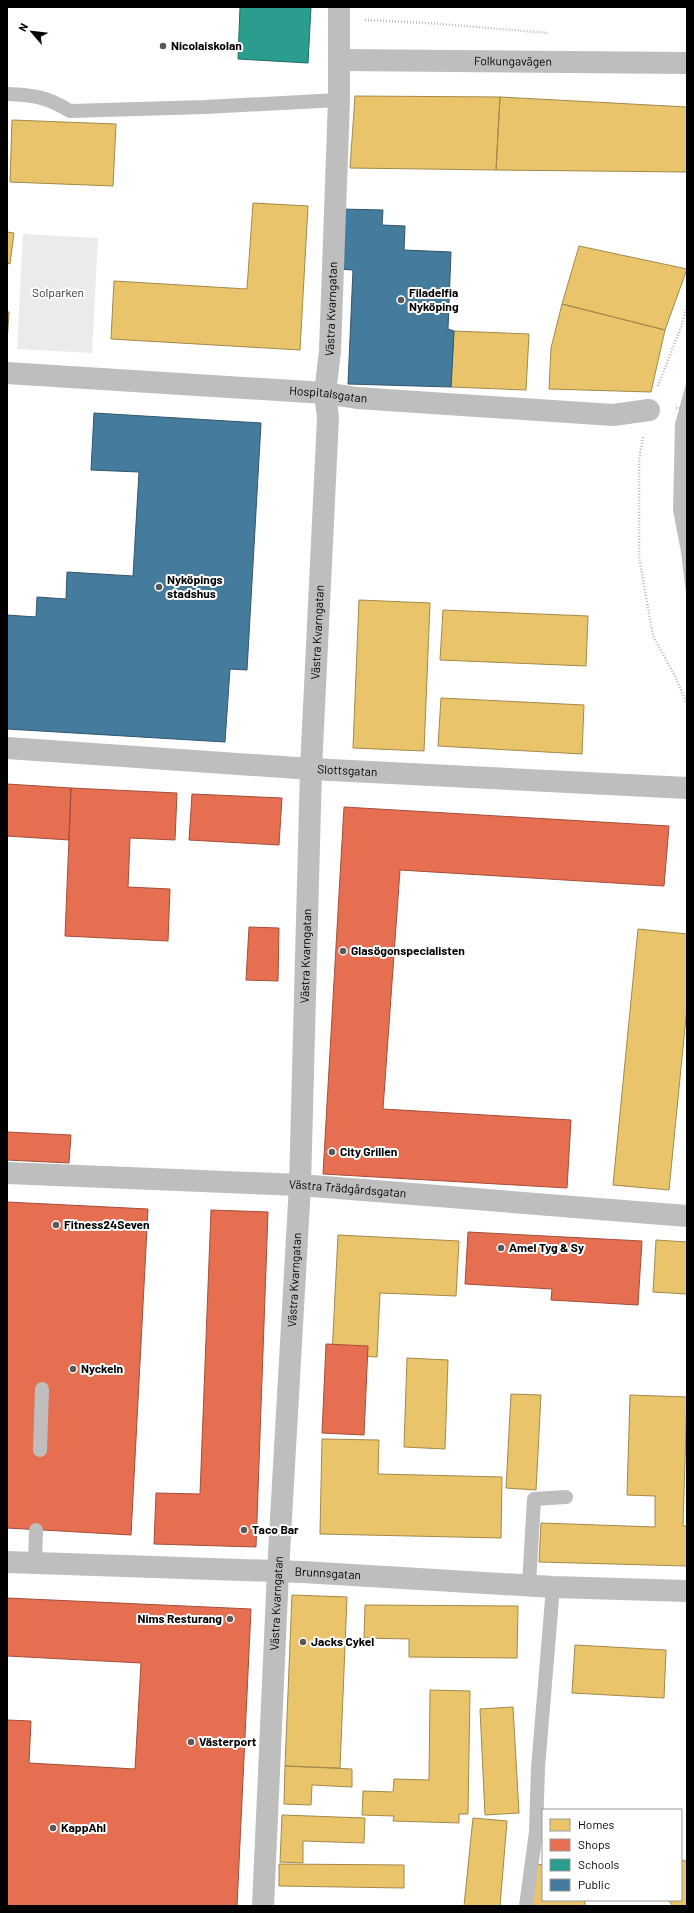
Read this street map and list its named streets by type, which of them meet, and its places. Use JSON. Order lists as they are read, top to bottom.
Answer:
{
  "streets": {
    "street": [
      "Folkungavägen",
      "Västra Kvarngatan",
      "Hospitalsgatan",
      "Slottsgatan",
      "Västra Trädgårdsgatan",
      "Brunnsgatan"
    ]
  },
  "crossings": [
    ["Folkungavägen", "Västra Kvarngatan"],
    ["Västra Kvarngatan", "Hospitalsgatan"],
    ["Västra Kvarngatan", "Slottsgatan"],
    ["Västra Kvarngatan", "Västra Trädgårdsgatan"],
    ["Västra Kvarngatan", "Brunnsgatan"]
  ],
  "parks": ["Solparken"],
  "places": [
    "Nicolaiskolan",
    "Filadelfia Nyköping",
    "Nyköpings stadshus",
    "Glasögonspecialisten",
    "City Grillen",
    "Fitness24Seven",
    "Amel Tyg & Sy",
    "Nyckeln",
    "Taco Bar",
    "Nims Resturang",
    "Jacks Cykel",
    "Västerport",
    "KappAhl"
  ],
  "legend": [
    "Homes",
    "Shops",
    "Schools",
    "Public"
  ],
  "north": "top left"
}
